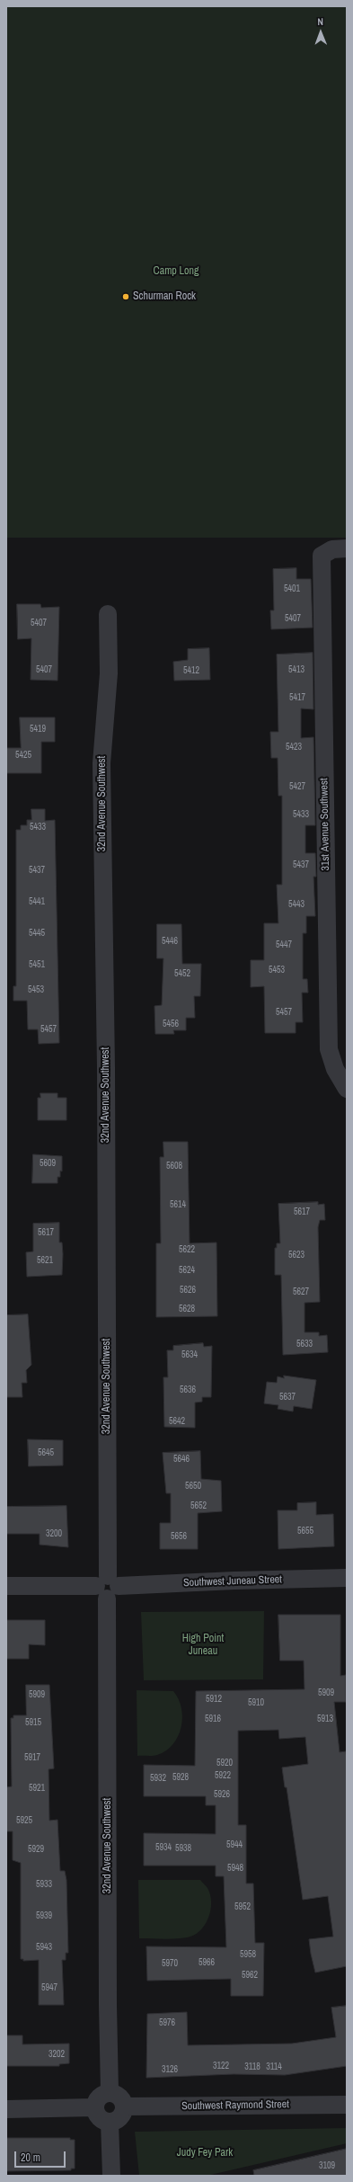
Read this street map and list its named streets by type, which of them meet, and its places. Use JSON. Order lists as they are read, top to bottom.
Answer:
{
  "streets": {
    "street": [
      "32nd Avenue Southwest",
      "31st Avenue Southwest",
      "Southwest Juneau Street",
      "Southwest Raymond Street"
    ]
  },
  "crossings": [
    ["32nd Avenue Southwest", "Southwest Juneau Street"],
    ["32nd Avenue Southwest", "Southwest Raymond Street"]
  ],
  "parks": ["Camp Long", "High Point Juneau", "Judy Fey Park"],
  "places": ["Schurman Rock"],
  "house_numbers": [
    "5401",
    "5407",
    "5407",
    "5407",
    "5413",
    "5412",
    "5417",
    "5419",
    "5423",
    "5425",
    "5427",
    "5433",
    "5433",
    "5437",
    "5437",
    "5441",
    "5443",
    "5445",
    "5446",
    "5447",
    "5451",
    "5453",
    "5452",
    "5453",
    "5457",
    "5456",
    "5457",
    "5609",
    "5608",
    "5614",
    "5617",
    "5617",
    "5622",
    "5623",
    "5621",
    "5624",
    "5626",
    "5627",
    "5628",
    "5633",
    "5634",
    "5636",
    "5637",
    "5642",
    "5645",
    "5646",
    "5650",
    "5652",
    "5655",
    "3200",
    "5656",
    "5909",
    "5909",
    "5912",
    "5910",
    "5916",
    "5913",
    "5915",
    "5917",
    "5920",
    "5922",
    "5928",
    "5932",
    "5921",
    "5926",
    "5925",
    "5944",
    "5934",
    "5938",
    "5929",
    "5948",
    "5933",
    "5952",
    "5939",
    "5943",
    "5958",
    "5966",
    "5970",
    "5962",
    "5947",
    "5976",
    "3202",
    "3122",
    "3118",
    "3114",
    "3126",
    "3109"
  ],
  "scale_bar": "20 m",
  "north": "top"
}
